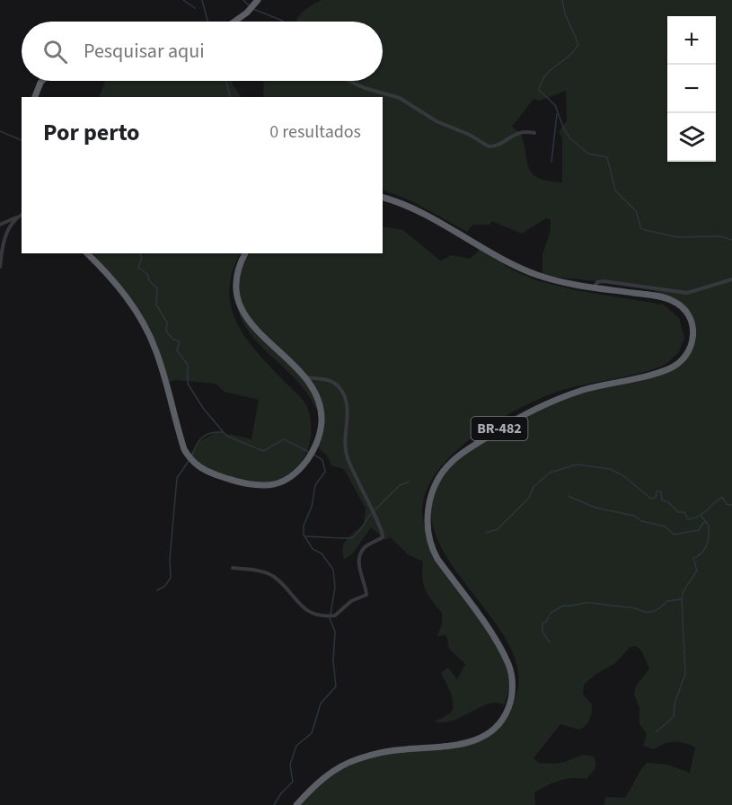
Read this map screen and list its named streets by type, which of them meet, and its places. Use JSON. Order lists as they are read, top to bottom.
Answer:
{
  "streets": {
    "highway": ["BR-482"]
  },
  "page": {
    "map_buttons": ["+", "−"],
    "search": "Pesquisar aqui",
    "heading": ["Por perto", "0 resultados"]
  }
}
